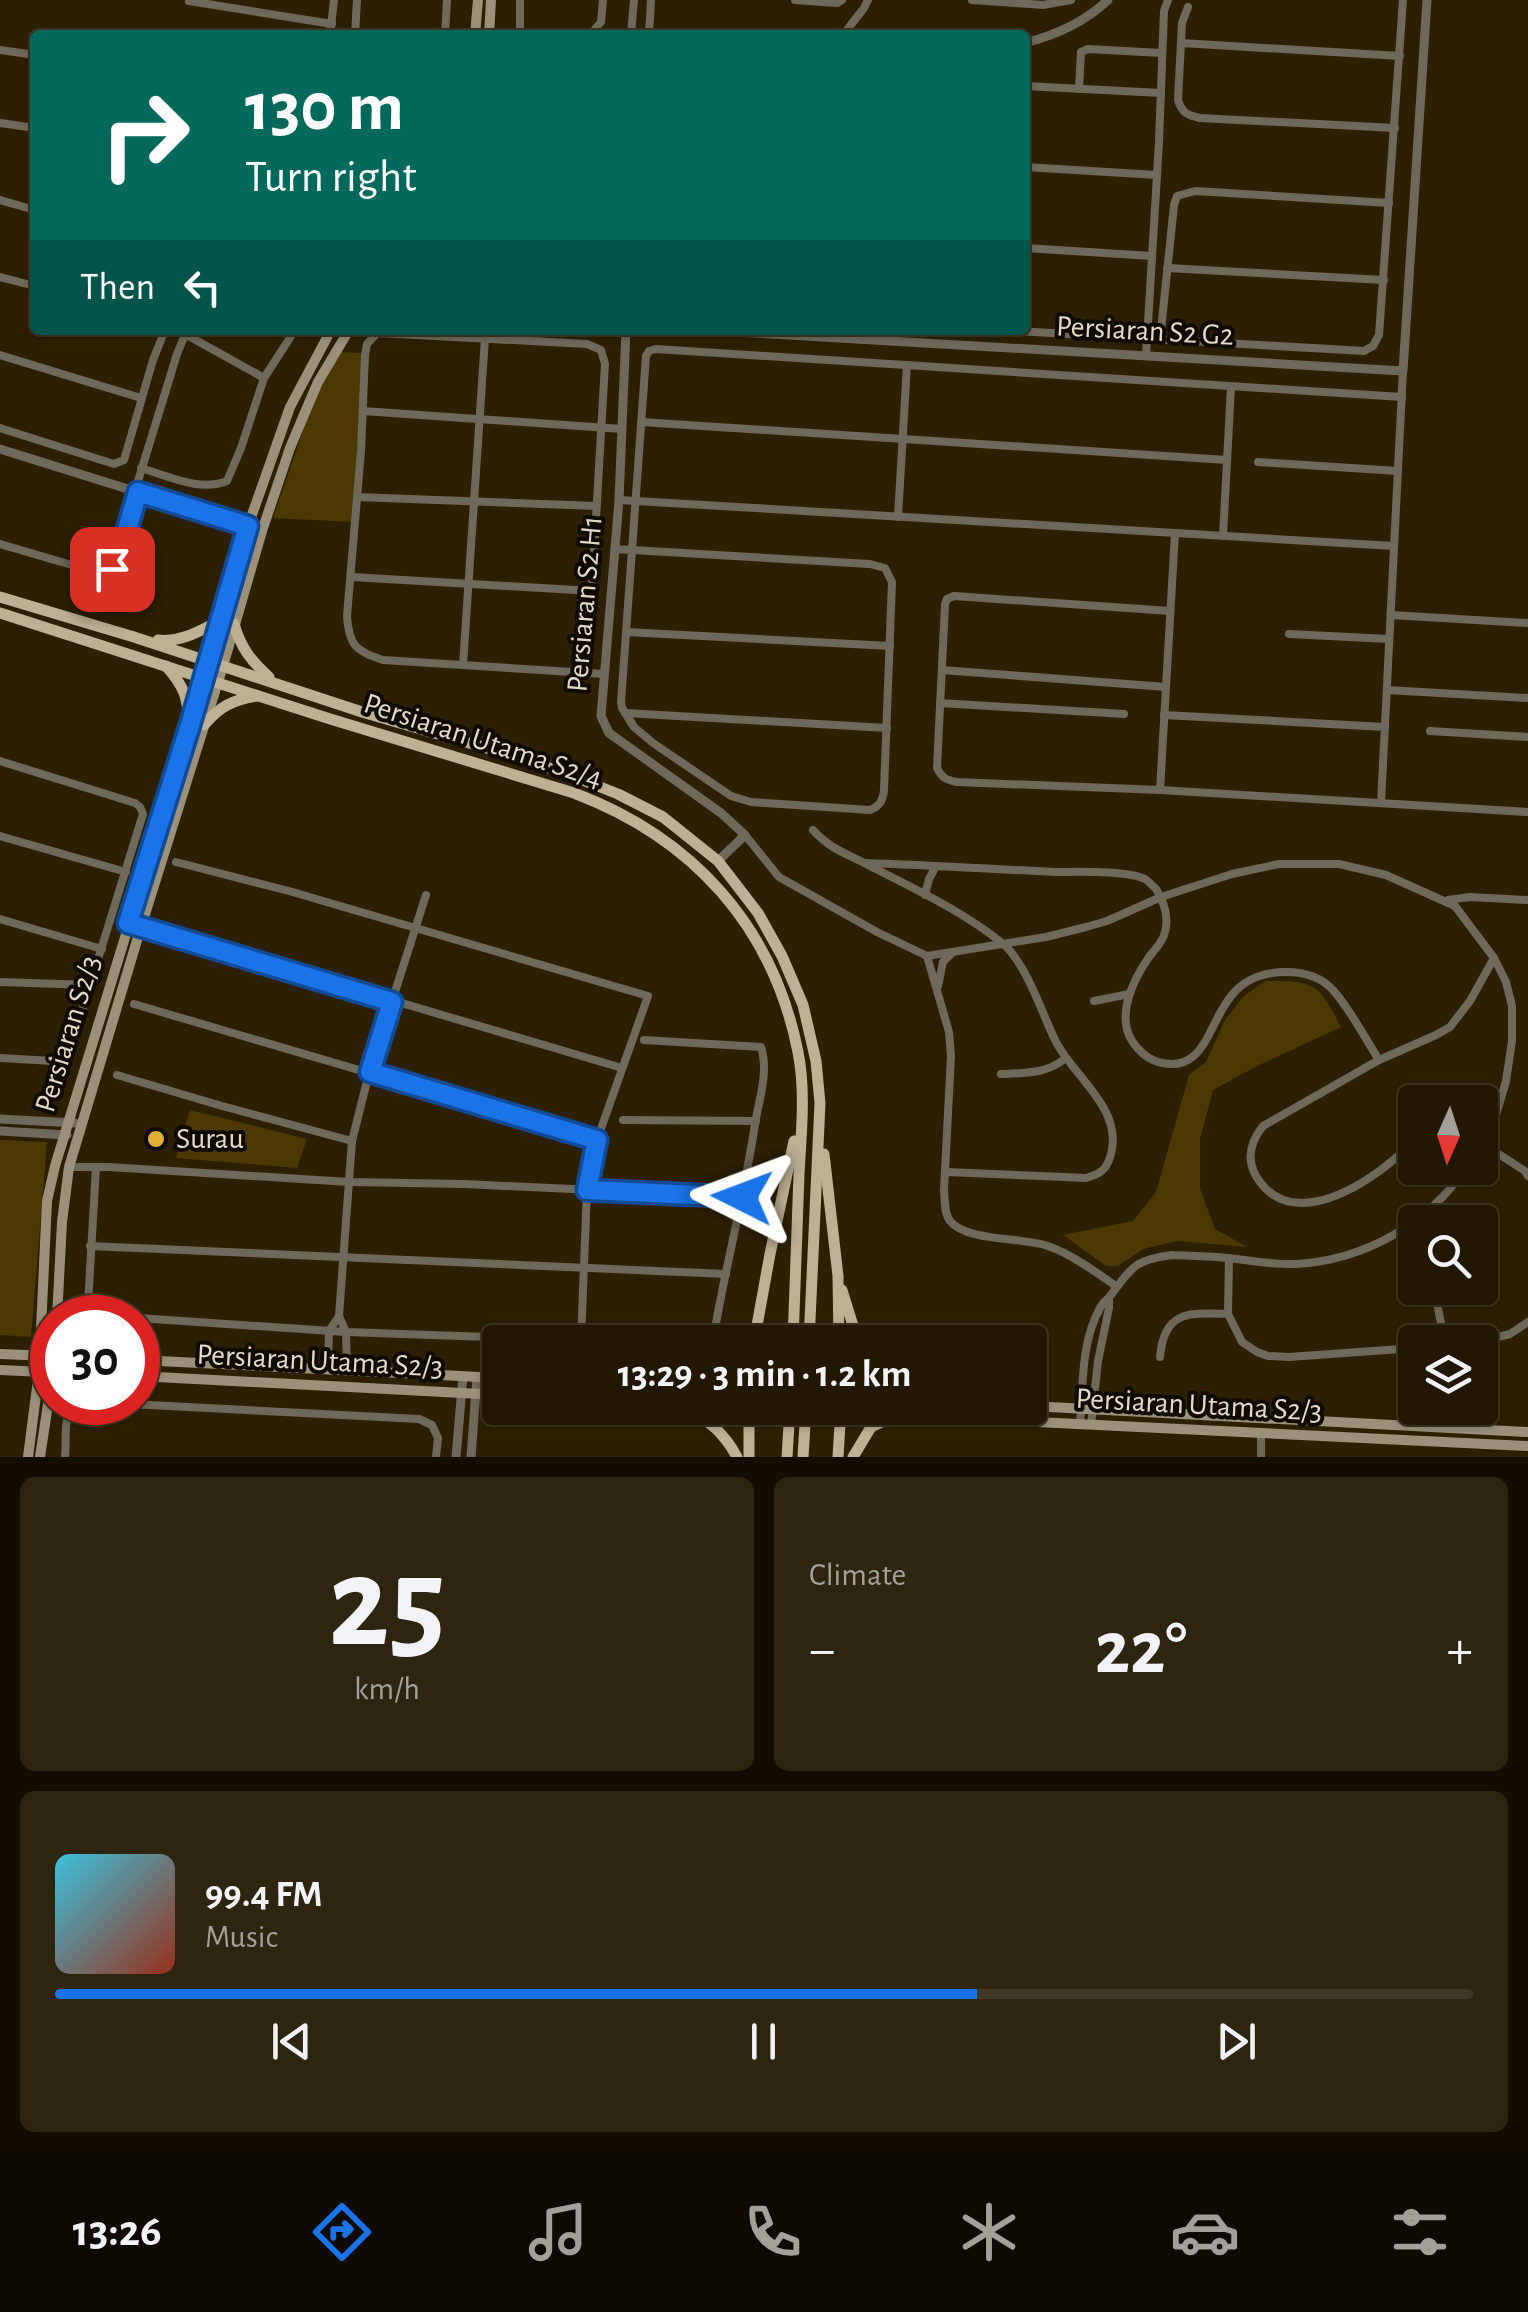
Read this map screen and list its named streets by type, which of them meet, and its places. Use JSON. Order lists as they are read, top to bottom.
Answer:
{
  "streets": {
    "main road": ["Persiaran Utama S2/4", "Persiaran S2/3", "Persiaran Utama S2/3"],
    "street": ["Persiaran S2 G2", "Persiaran S2 H1"]
  },
  "crossings": [
    ["Persiaran Utama S2/4", "Persiaran S2/3"]
  ],
  "places": ["Surau"],
  "north": "bottom",
  "page": {
    "turn": ["130 m", "Turn right"],
    "then": "Then",
    "limit": "30",
    "trip": "13:29 · 3 min · 1.2 km",
    "tile": [
      ["25", "km/h"],
      "Climate"
    ],
    "heat": ["−", "22°", "+"],
    "song": ["99.4 FM", "Music"],
    "tabs": "13:26"
  }
}
